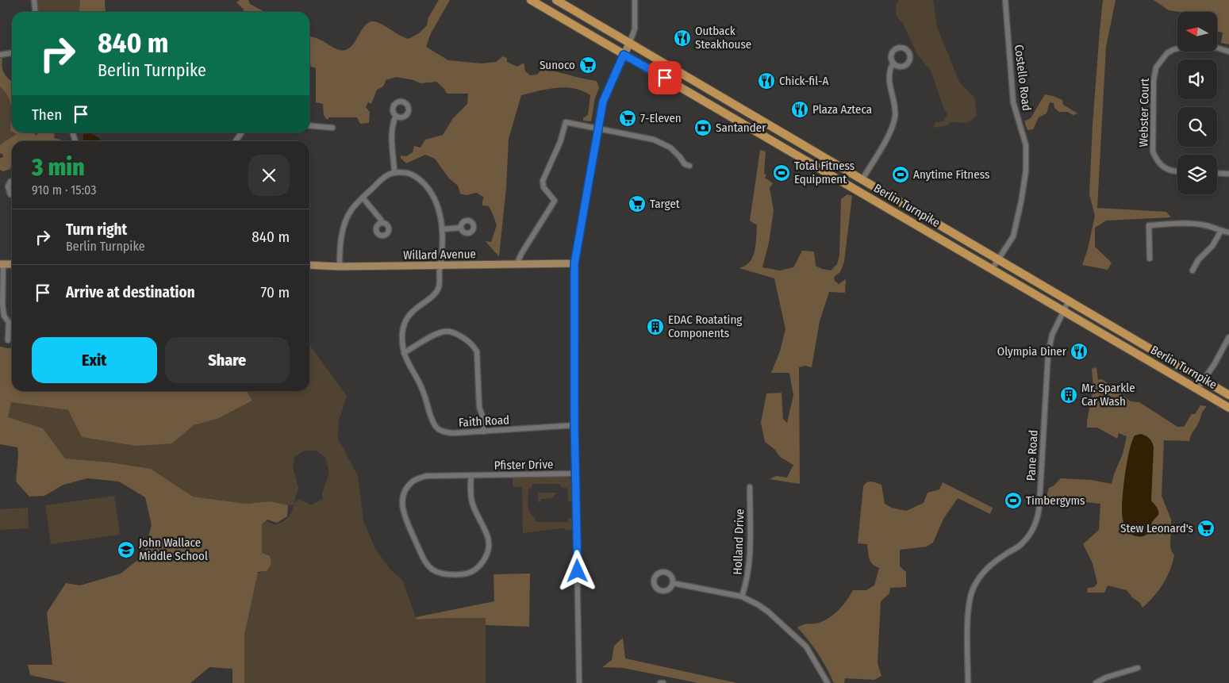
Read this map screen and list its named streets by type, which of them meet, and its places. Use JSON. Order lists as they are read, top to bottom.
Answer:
{
  "streets": {
    "highway": ["Berlin Turnpike"],
    "main road": ["Willard Avenue"],
    "street": [
      "Costello Road",
      "Webster Court",
      "Faith Road",
      "Pane Road",
      "Pfister Drive",
      "Holland Drive"
    ]
  },
  "crossings": [
    ["Costello Road", "Berlin Turnpike"],
    ["Berlin Turnpike", "Pane Road"],
    ["Willard Avenue", "Faith Road"]
  ],
  "places": {
    "restaurant": [
      "Outback Steakhouse",
      "Chick-fil-A",
      "Plaza Azteca",
      "Olympia Diner"
    ],
    "supermarket": [
      "Sunoco",
      "7-Eleven",
      "Target",
      "Stew Leonard's"
    ],
    "bank": ["Santander"],
    "sports": ["Total Fitness Equipment", "Anytime Fitness", "Timbergyms"],
    "building": ["EDAC Roatating Components", "Mr. Sparkle Car Wash"],
    "school or university": ["John Wallace Middle School"]
  },
  "north": "left",
  "page": {
    "turn": ["840 m", "Berlin Turnpike"],
    "then": "Then",
    "heading": ["3 min", "910 m · 15:03"],
    "list": [
      {
        "name": "Turn right",
        "note": "Berlin Turnpike",
        "value": "840 m"
      },
      {
        "name": "Arrive at destination",
        "value": "70 m"
      }
    ],
    "buttons": ["Exit", "Share"]
  }
}
